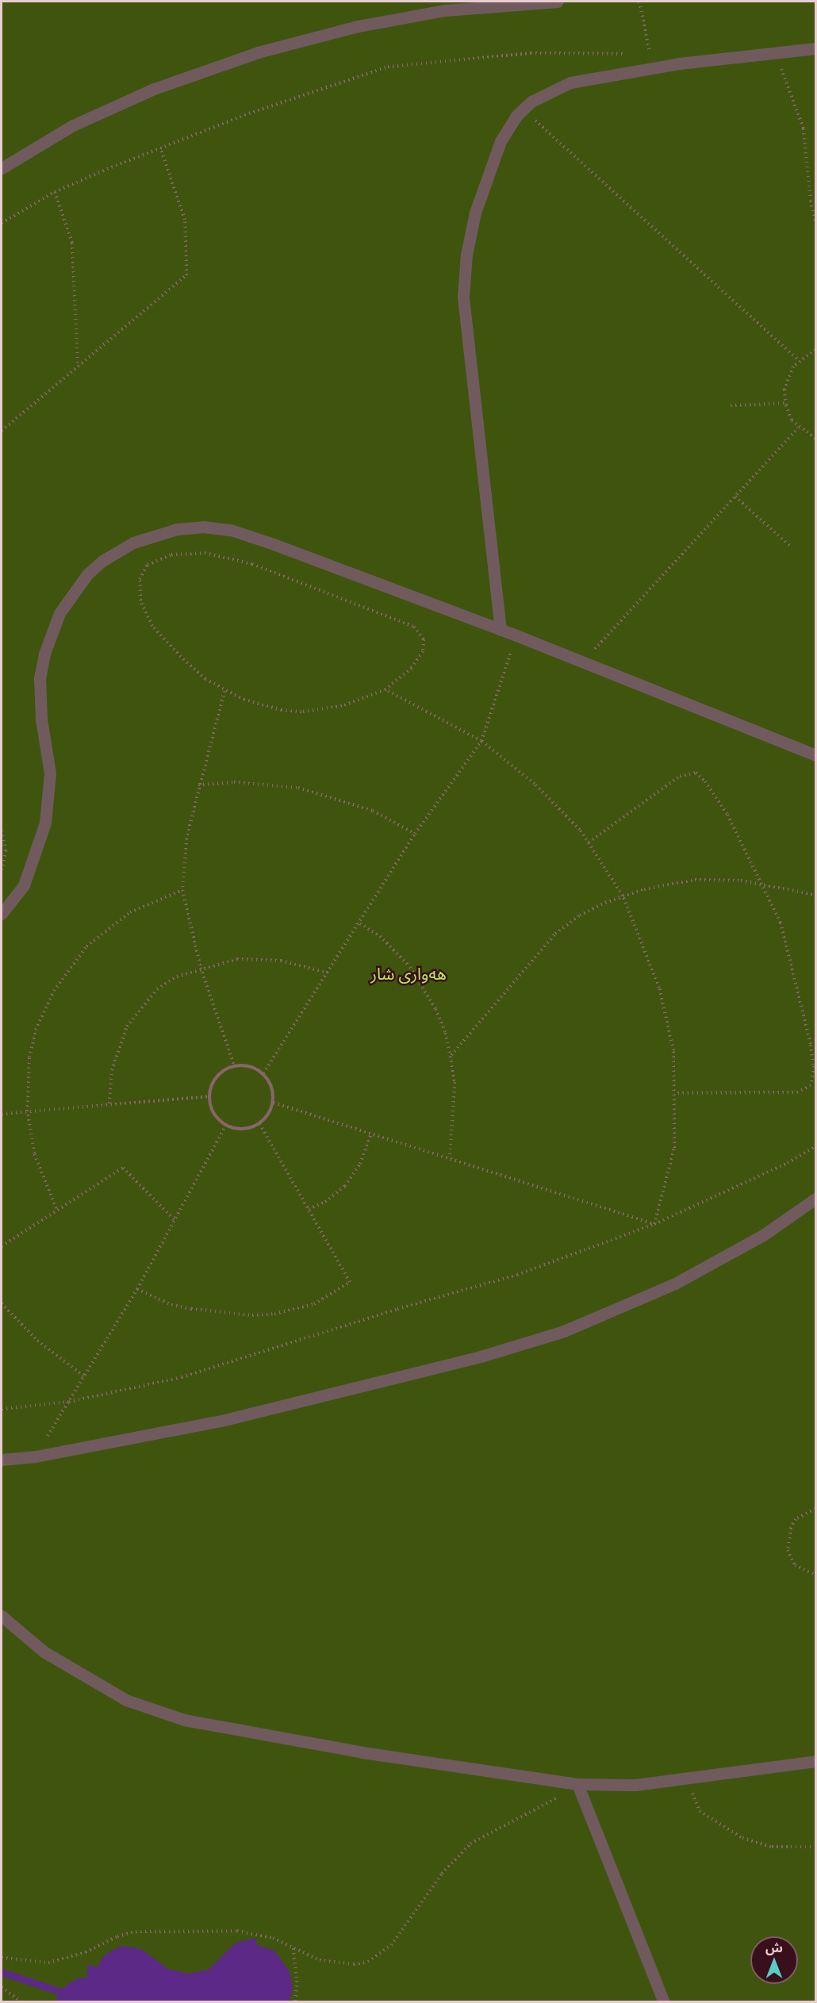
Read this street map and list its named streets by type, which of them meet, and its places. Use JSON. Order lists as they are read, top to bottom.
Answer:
{
  "parks": ["هەواری شار"],
  "north": "top"
}
